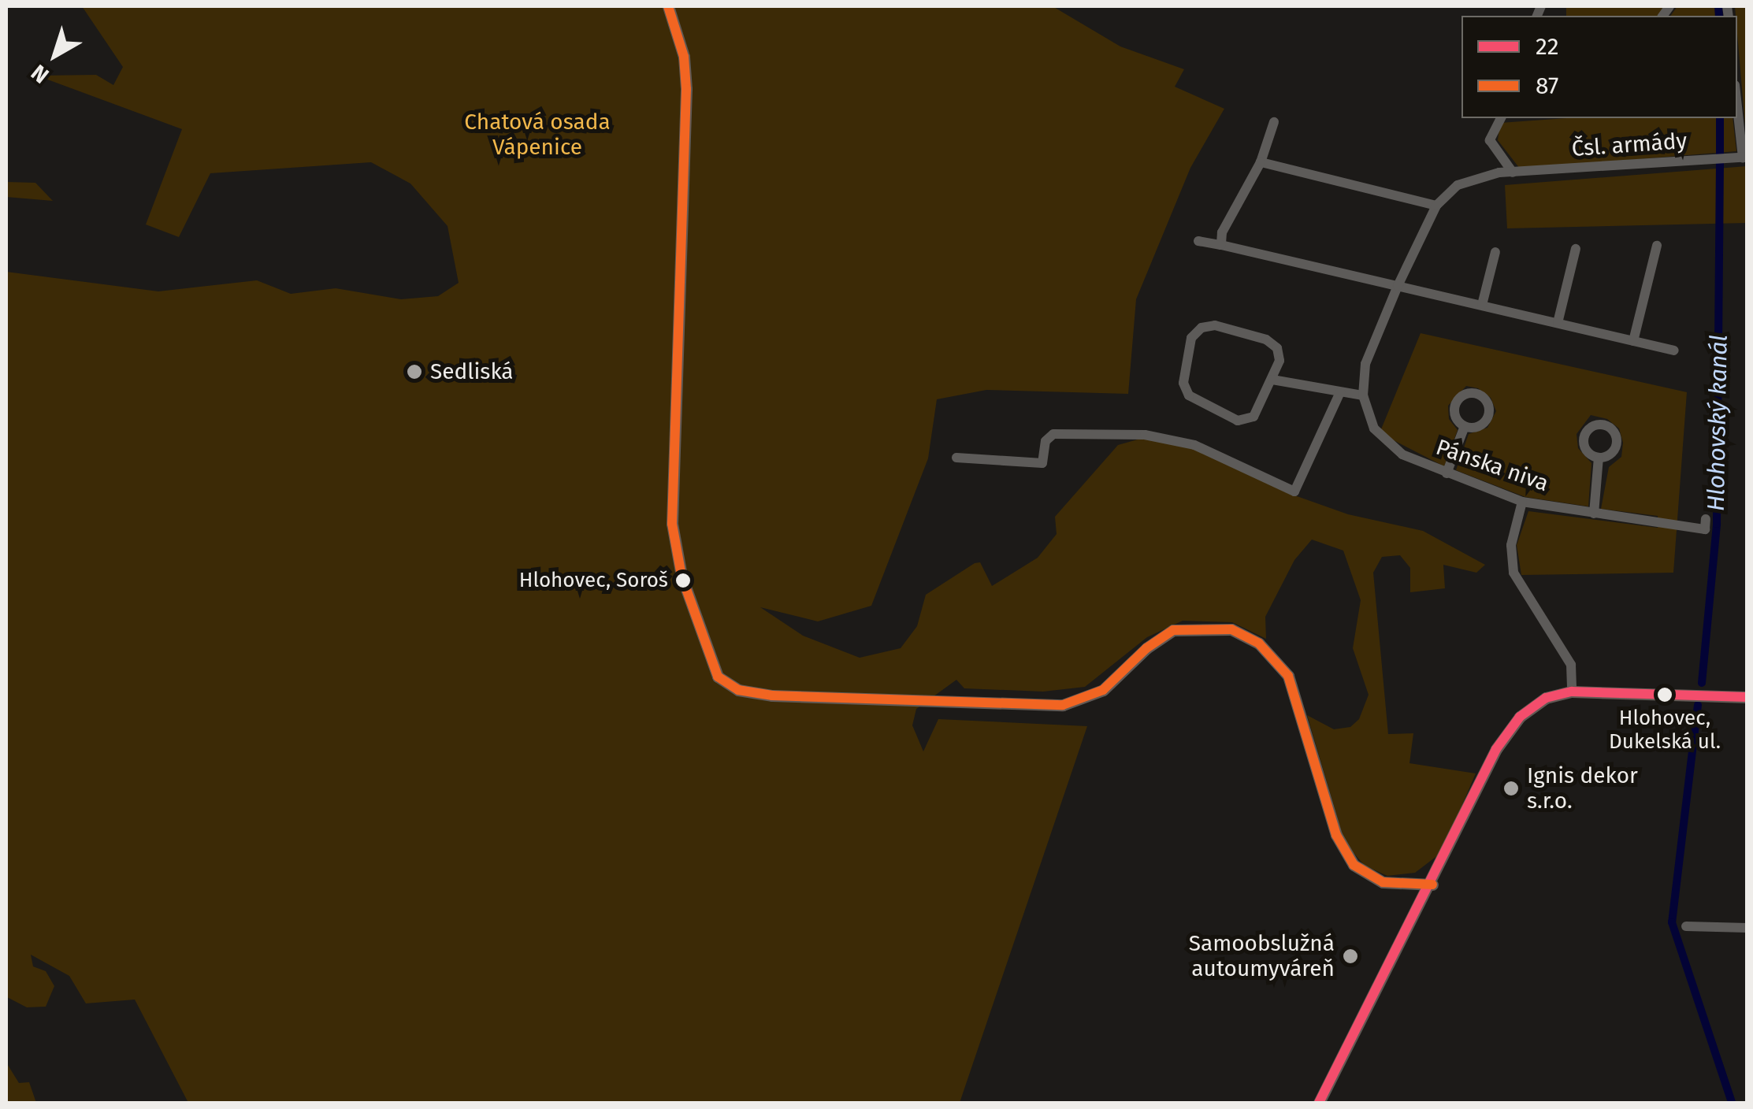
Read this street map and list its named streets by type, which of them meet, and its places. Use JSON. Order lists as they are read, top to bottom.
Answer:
{
  "streets": {
    "street": ["Čsl. armády", "Pánska niva"]
  },
  "water": ["Hlohovský kanál"],
  "parks": ["Chatová osada Vápenice"],
  "places": [
    "Sedliská",
    "Hlohovec, Soroš",
    "Hlohovec, Dukelská ul.",
    "Ignis dekor s.r.o.",
    "Samoobslužná autoumyváreň"
  ],
  "lines": ["transit line 87", "transit line 22"],
  "legend": ["22", "87"],
  "north": "bottom left"
}
